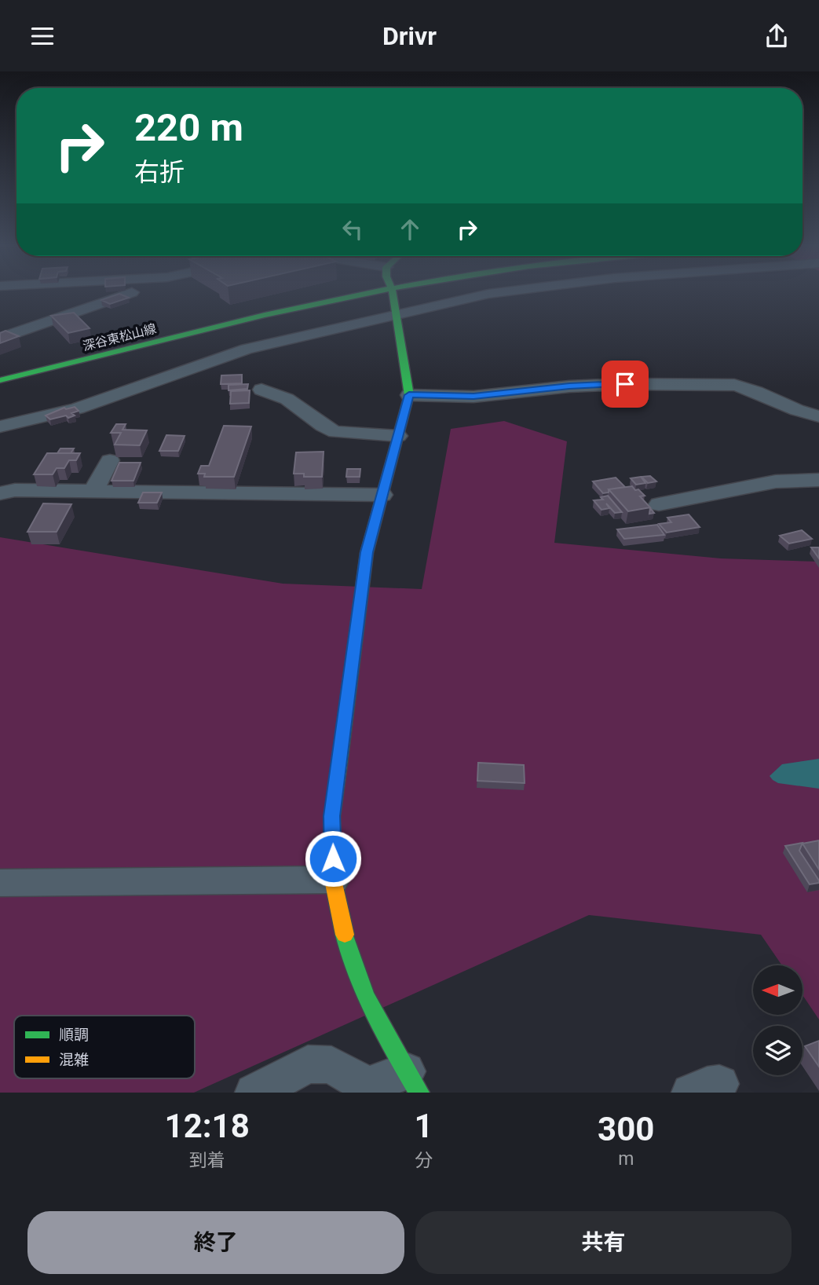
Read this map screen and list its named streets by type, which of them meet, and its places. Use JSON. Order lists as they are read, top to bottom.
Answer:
{
  "streets": {
    "main road": ["深谷東松山線"]
  },
  "legend": ["順調", "混雑"],
  "north": "left",
  "page": {
    "header": "Drivr",
    "turn": ["220 m", "右折"],
    "eta": [
      "12:18",
      "到着",
      "1",
      "分",
      "300",
      "m"
    ],
    "buttons": ["終了", "共有"]
  }
}
